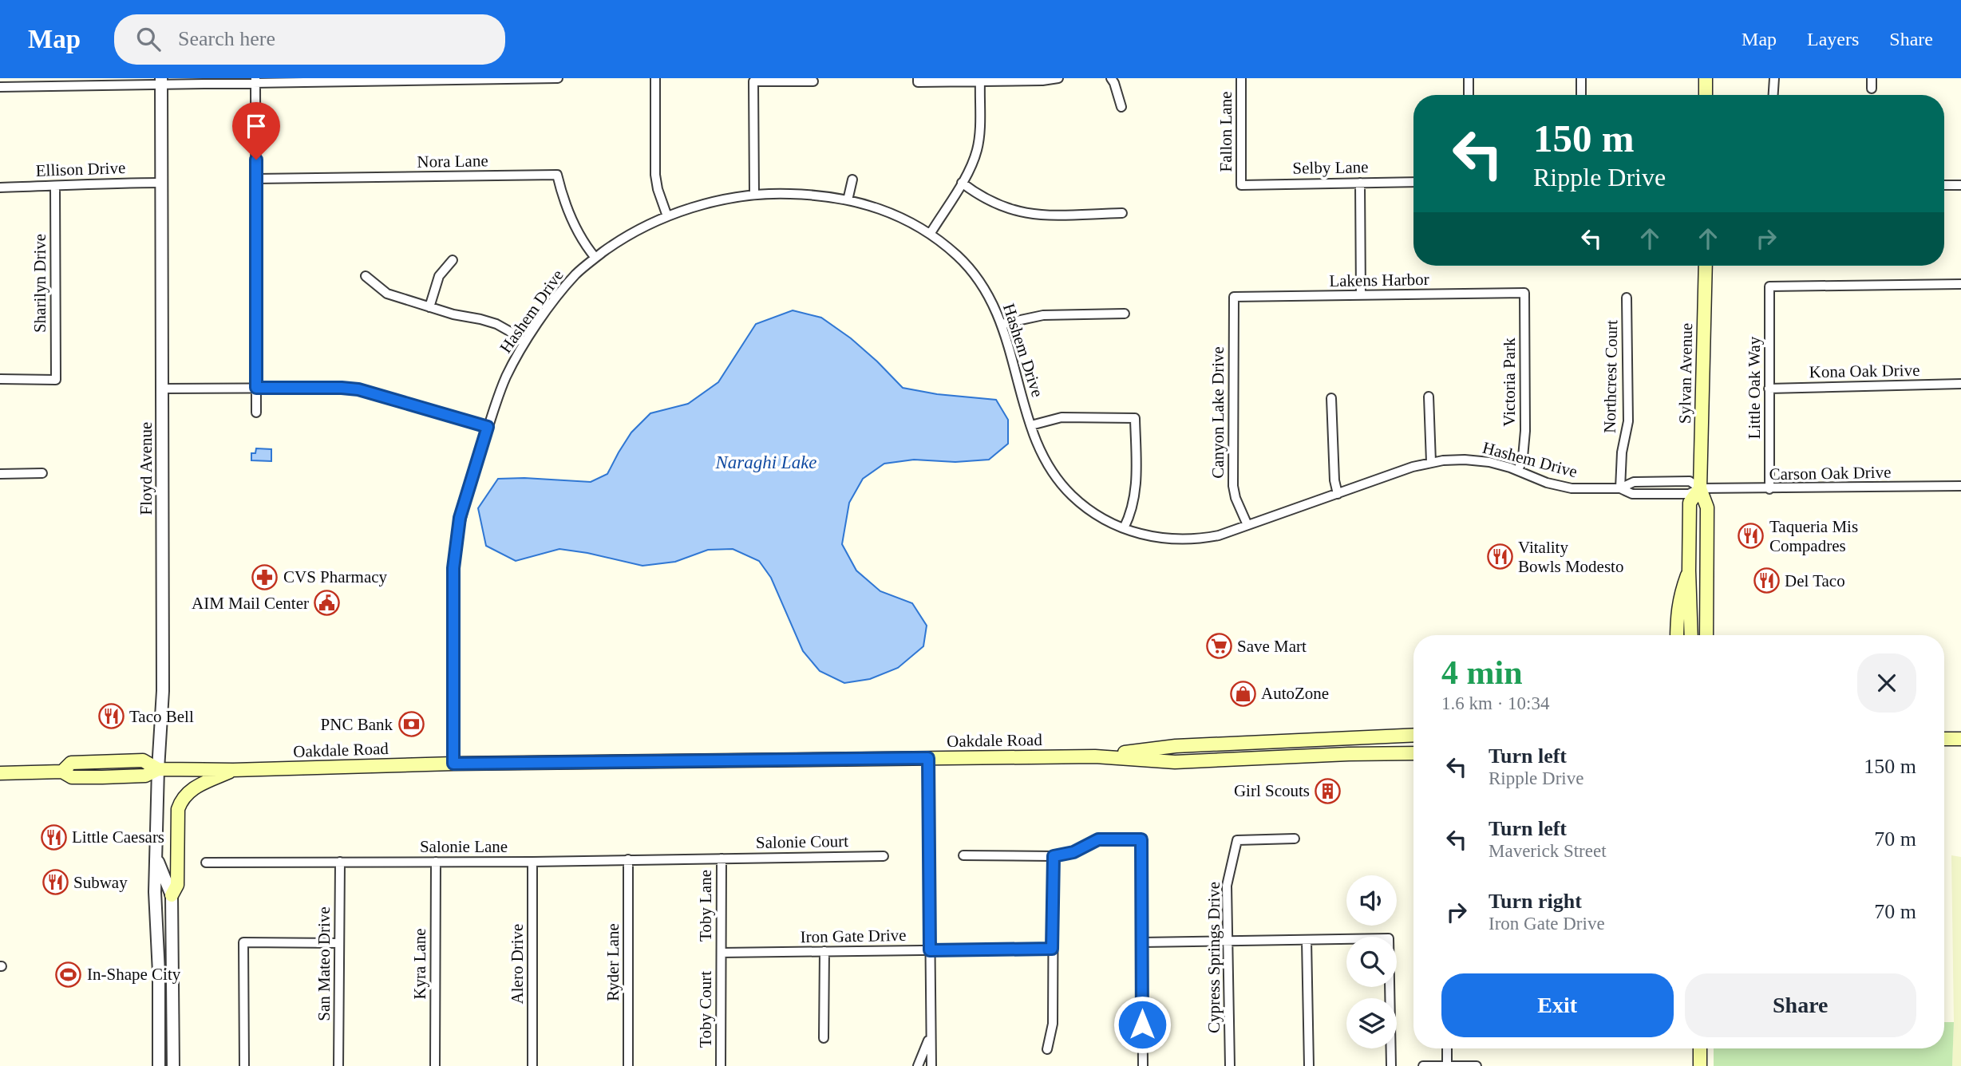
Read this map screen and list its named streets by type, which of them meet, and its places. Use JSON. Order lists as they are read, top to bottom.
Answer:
{
  "streets": {
    "main road": ["Sylvan Avenue", "Oakdale Road"],
    "street": [
      "Fallon Lane",
      "Nora Lane",
      "Selby Lane",
      "Ellison Drive",
      "Lakens Harbor",
      "Sharilyn Drive",
      "Hashem Drive",
      "Kona Oak Drive",
      "Northcrest Court",
      "Victoria Park",
      "Little Oak Way",
      "Canyon Lake Drive",
      "Floyd Avenue",
      "Carson Oak Drive",
      "Salonie Court",
      "Salonie Lane",
      "Toby Lane",
      "Iron Gate Drive",
      "Cypress Springs Drive",
      "Ryder Lane",
      "San Mateo Drive",
      "Kyra Lane",
      "Alero Drive",
      "Toby Court"
    ]
  },
  "crossings": [
    ["Fallon Lane", "Selby Lane"],
    ["Nora Lane", "Hashem Drive"],
    ["Ellison Drive", "Sharilyn Drive"],
    ["Ellison Drive", "Floyd Avenue"],
    ["Lakens Harbor", "Victoria Park"],
    ["Lakens Harbor", "Canyon Lake Drive"],
    ["Hashem Drive", "Sylvan Avenue"],
    ["Hashem Drive", "Northcrest Court"],
    ["Hashem Drive", "Victoria Park"],
    ["Hashem Drive", "Canyon Lake Drive"],
    ["Hashem Drive", "Carson Oak Drive"],
    ["Hashem Drive", "Oakdale Road"],
    ["Kona Oak Drive", "Little Oak Way"],
    ["Sylvan Avenue", "Carson Oak Drive"],
    ["Little Oak Way", "Carson Oak Drive"],
    ["Floyd Avenue", "Oakdale Road"],
    ["Salonie Court", "Salonie Lane"],
    ["Salonie Court", "Toby Lane"],
    ["Salonie Lane", "Toby Lane"],
    ["Salonie Lane", "Ryder Lane"],
    ["Salonie Lane", "San Mateo Drive"],
    ["Salonie Lane", "Kyra Lane"],
    ["Salonie Lane", "Alero Drive"],
    ["Toby Lane", "Iron Gate Drive"],
    ["Toby Lane", "Toby Court"],
    ["Iron Gate Drive", "Toby Court"]
  ],
  "water": ["Naraghi Lake"],
  "places": {
    "restaurant": [
      "Taqueria Mis Compadres",
      "Vitality Bowls Modesto",
      "Del Taco",
      "Taco Bell",
      "Little Caesars",
      "Subway"
    ],
    "pharmacy": ["CVS Pharmacy"],
    "public building": ["AIM Mail Center"],
    "supermarket": ["Save Mart"],
    "shop": ["AutoZone"],
    "bank": ["PNC Bank"],
    "building": ["Girl Scouts"],
    "sports": ["In-Shape City"]
  },
  "page": {
    "header": "Map",
    "search": "Search here",
    "nav": ["Map", "Layers", "Share"],
    "turn": ["150 m", "Ripple Drive"],
    "heading": ["4 min", "1.6 km · 10:34"],
    "list": [
      {
        "name": "Turn left",
        "note": "Ripple Drive",
        "value": "150 m"
      },
      {
        "name": "Turn left",
        "note": "Maverick Street",
        "value": "70 m"
      },
      {
        "name": "Turn right",
        "note": "Iron Gate Drive",
        "value": "70 m"
      }
    ],
    "buttons": ["Exit", "Share"]
  }
}
